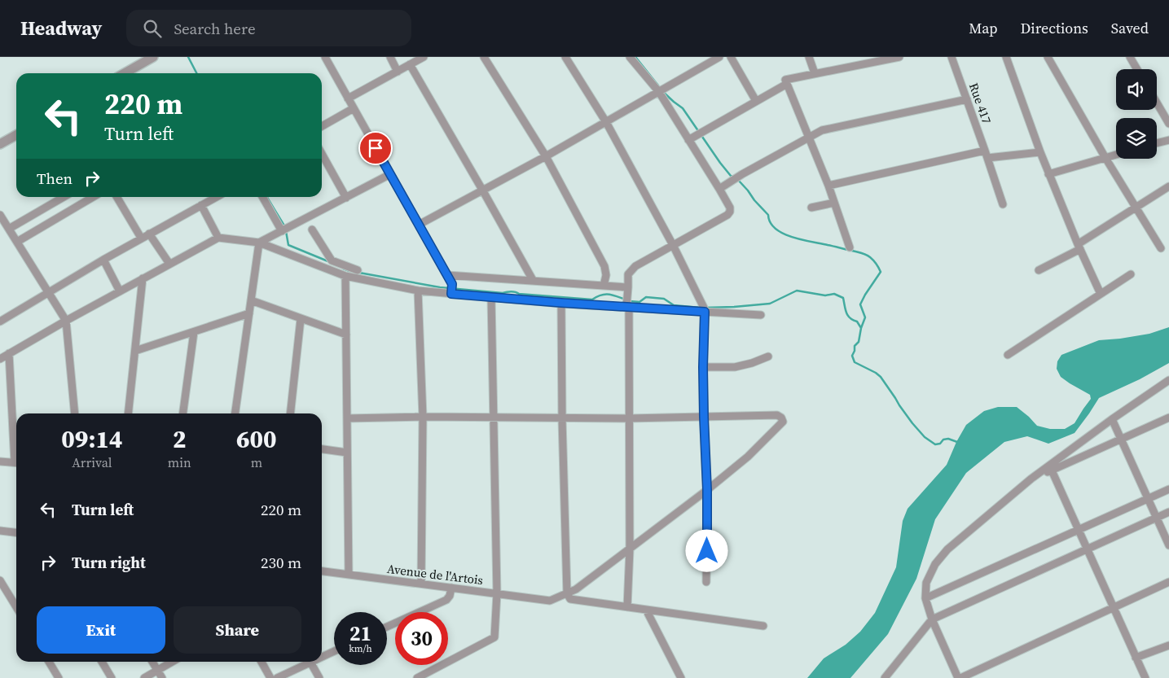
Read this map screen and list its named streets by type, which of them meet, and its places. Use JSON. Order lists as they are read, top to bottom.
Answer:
{
  "streets": {
    "street": ["Rue 417", "Avenue de l'Artois"]
  },
  "page": {
    "header": "Headway",
    "search": "Search here",
    "nav": ["Map", "Directions", "Saved"],
    "turn": ["220 m", "Turn left"],
    "then": "Then",
    "eta": [
      "09:14",
      "Arrival",
      "2",
      "min",
      "600",
      "m"
    ],
    "list": [
      {
        "name": "Turn left",
        "value": "220 m"
      },
      {
        "name": "Turn right",
        "value": "230 m"
      }
    ],
    "buttons": ["Exit", "Share"],
    "speed": "21 km/h",
    "limit": "30"
  }
}
